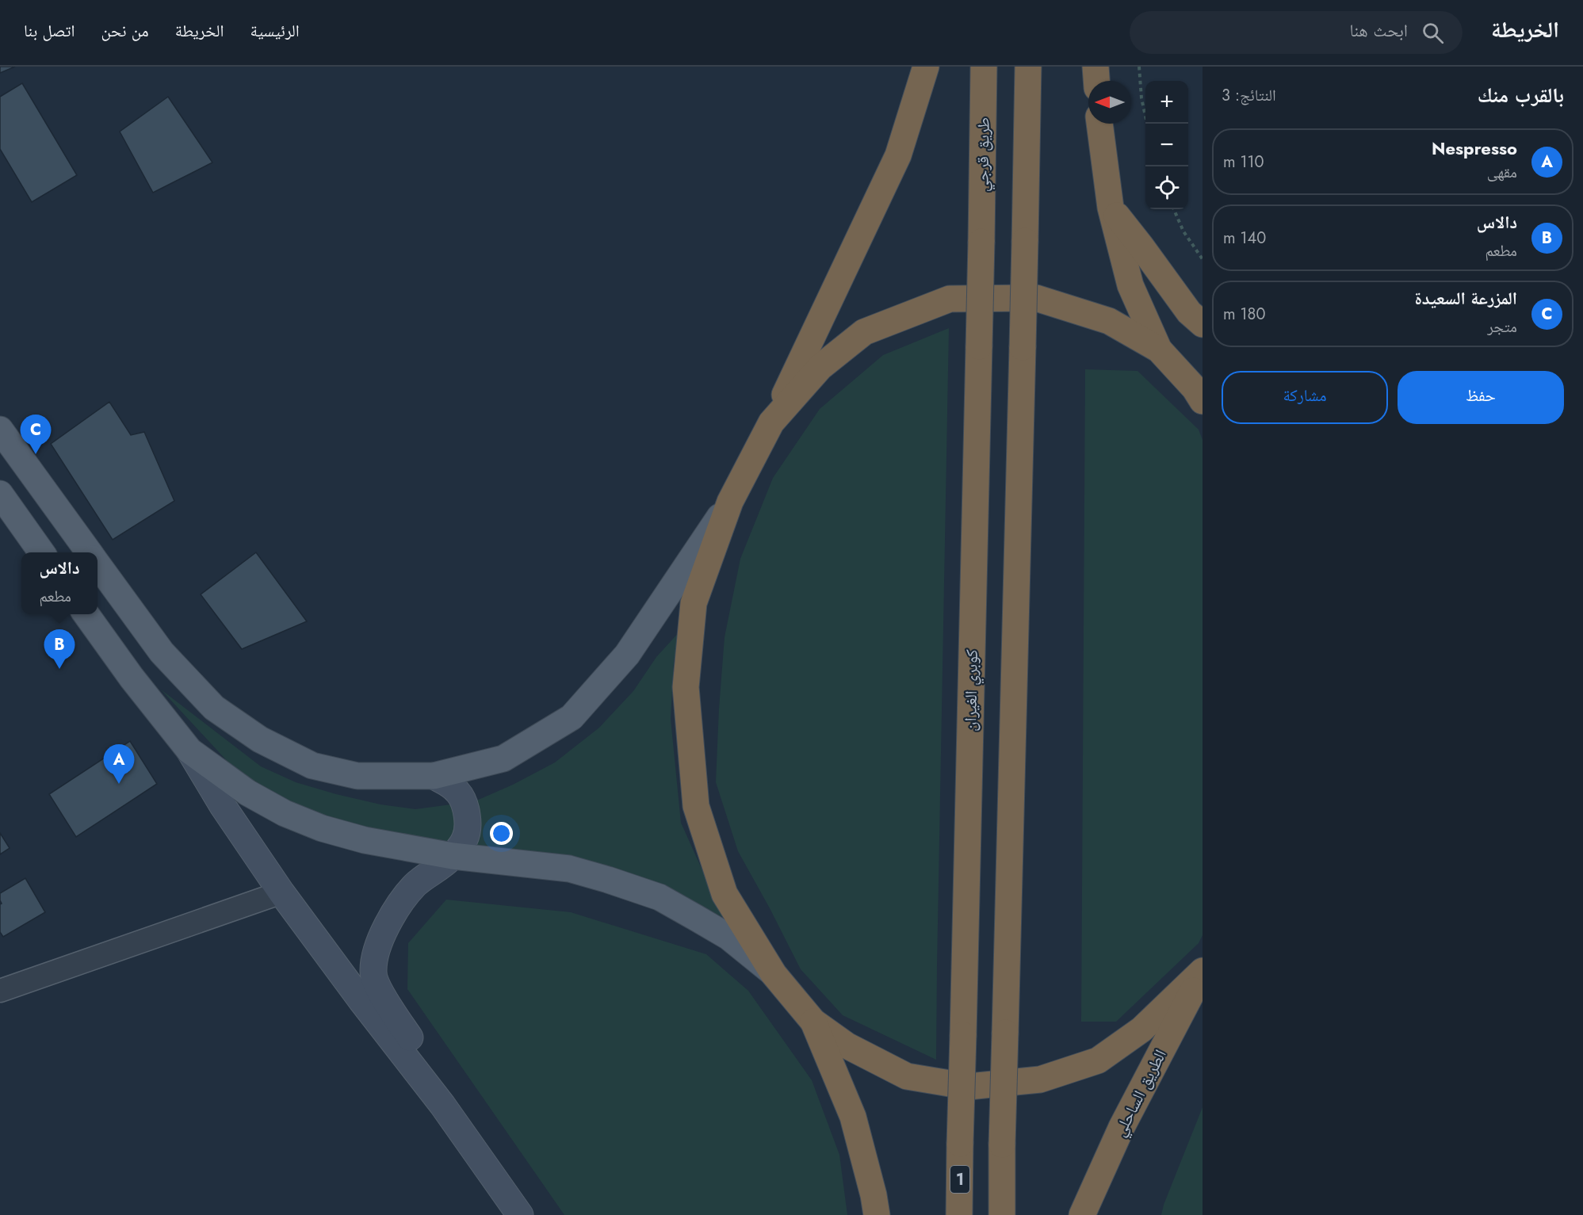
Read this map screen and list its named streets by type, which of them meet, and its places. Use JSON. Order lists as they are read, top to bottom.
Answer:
{
  "streets": {
    "highway": [
      "طريق قرجي",
      "كوبري الغيران",
      "الطريق الساحلي",
      "1"
    ]
  },
  "crossings": [
    ["طريق قرجي", "كوبري الغيران"]
  ],
  "north": "left",
  "page": {
    "header": "الخريطة",
    "search": "ابحث هنا",
    "nav": [
      "الرئيسية",
      "الخريطة",
      "من نحن",
      "اتصل بنا"
    ],
    "heading": ["بالقرب منك", "النتائج: 3"],
    "map_buttons": ["+", "−"],
    "list": [
      {
        "mark": "A",
        "name": "Nespresso",
        "note": "مقهى",
        "value": "110 m"
      },
      {
        "mark": "B",
        "name": "دالاس",
        "note": "مطعم",
        "value": "140 m"
      },
      {
        "mark": "C",
        "name": "المزرعة السعيدة",
        "note": "متجر",
        "value": "180 m"
      }
    ],
    "buttons": ["حفظ", "مشاركة"],
    "pins": ["C", "B", "A"],
    "popup": ["دالاس", "مطعم"]
  }
}
